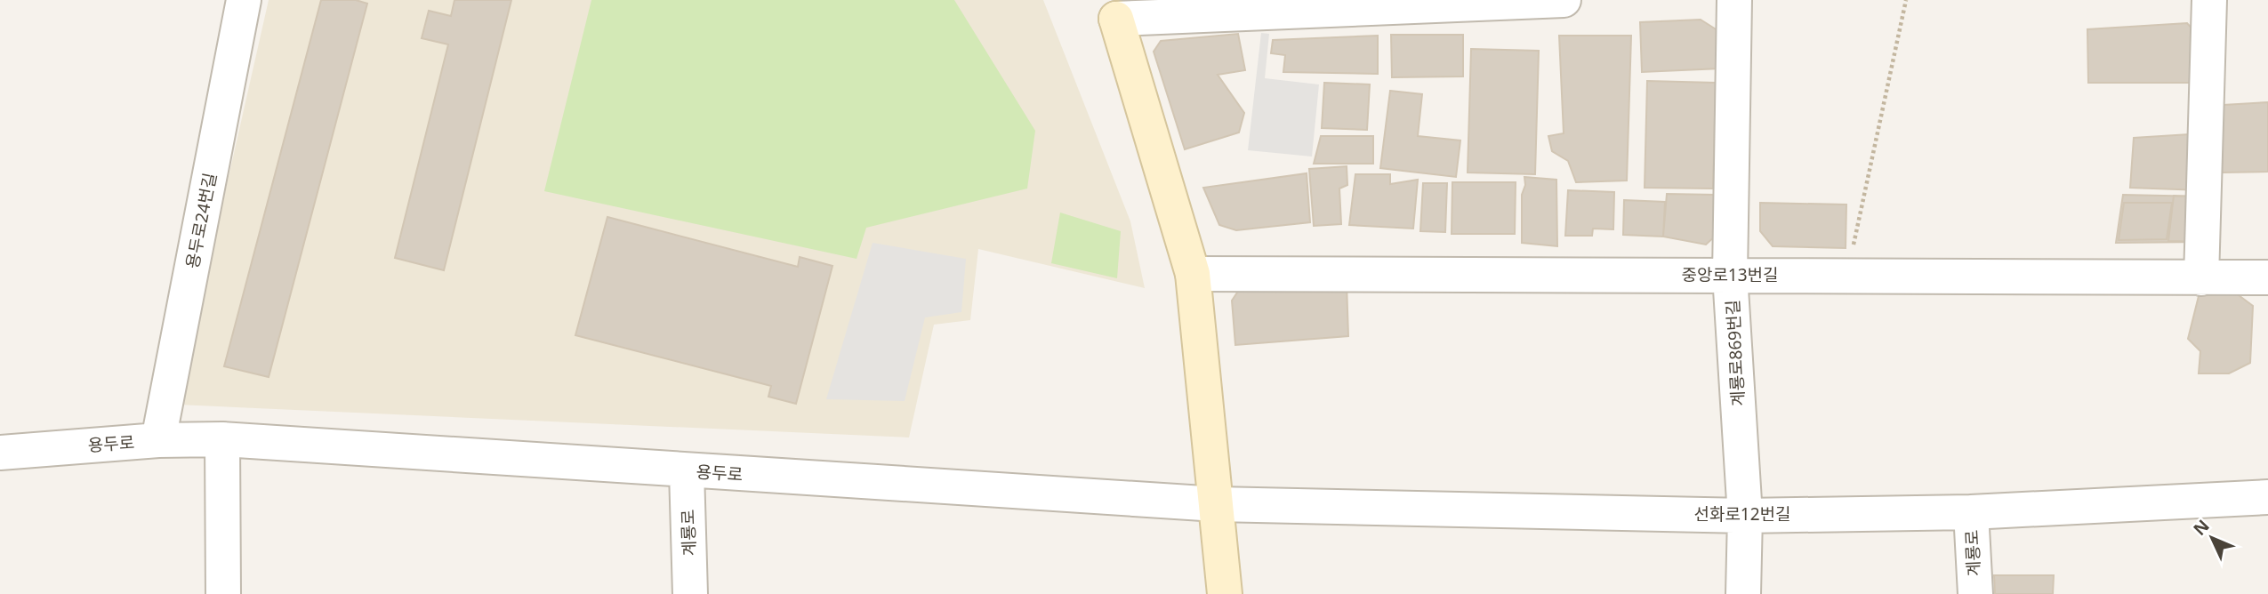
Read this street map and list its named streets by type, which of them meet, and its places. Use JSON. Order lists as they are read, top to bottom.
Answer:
{
  "streets": {
    "street": [
      "용두로24번길",
      "중앙로13번길",
      "계룡로869번길",
      "용두로",
      "선화로12번길",
      "계룡로"
    ]
  },
  "crossings": [
    ["용두로24번길", "용두로"],
    ["중앙로13번길", "계룡로869번길"],
    ["계룡로869번길", "선화로12번길"],
    ["용두로", "선화로12번길"],
    ["용두로", "계룡로"],
    ["선화로12번길", "계룡로"]
  ],
  "north": "top left"
}
